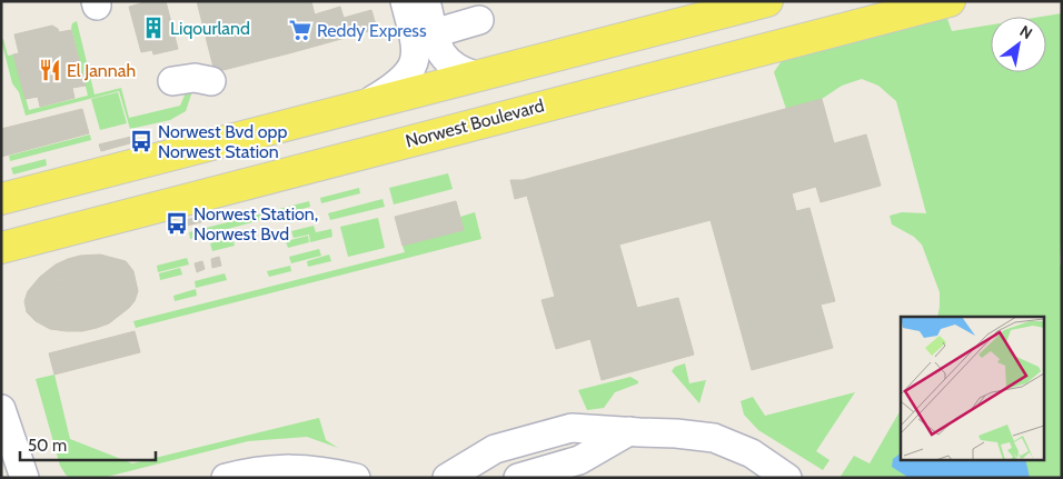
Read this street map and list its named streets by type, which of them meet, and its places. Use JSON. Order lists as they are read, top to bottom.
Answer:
{
  "streets": {
    "main road": ["Norwest Boulevard"]
  },
  "places": {
    "building": ["Liqourland"],
    "supermarket": ["Reddy Express"],
    "restaurant": ["El Jannah"],
    "bus stop": ["Norwest Bvd opp Norwest Station", "Norwest Station, Norwest Bvd"]
  },
  "scale_bar": "50 m",
  "north": "top right"
}
